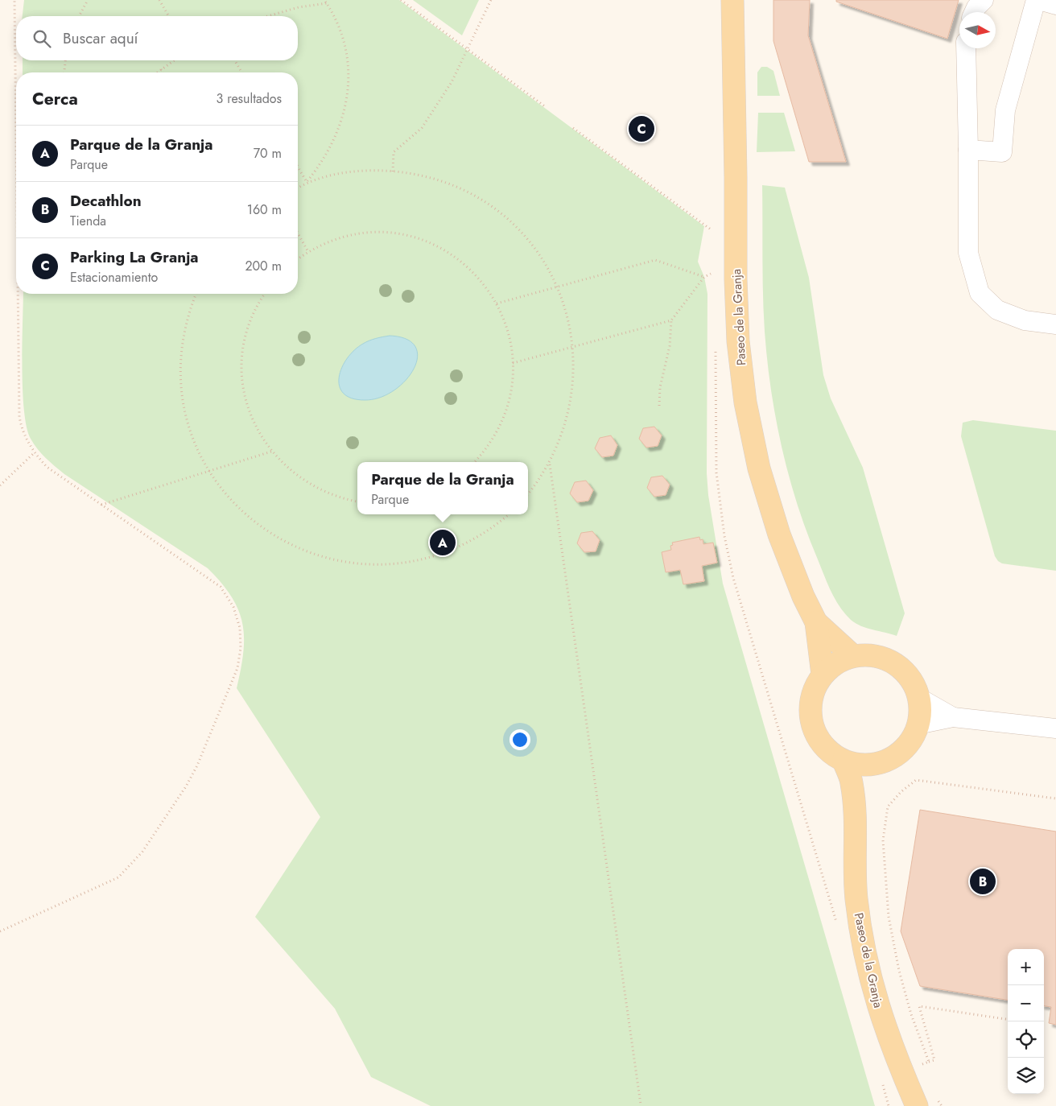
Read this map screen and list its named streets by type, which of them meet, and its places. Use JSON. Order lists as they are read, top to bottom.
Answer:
{
  "streets": {
    "main road": ["Paseo de la Granja"]
  },
  "north": "right",
  "page": {
    "search": "Buscar aquí",
    "heading": ["Cerca", "3 resultados"],
    "pins": ["C", "A", "B"],
    "list": [
      {
        "mark": "A",
        "name": "Parque de la Granja",
        "note": "Parque",
        "value": "70 m"
      },
      {
        "mark": "B",
        "name": "Decathlon",
        "note": "Tienda",
        "value": "160 m"
      },
      {
        "mark": "C",
        "name": "Parking La Granja",
        "note": "Estacionamiento",
        "value": "200 m"
      }
    ],
    "popup": ["Parque de la Granja", "Parque"],
    "map_buttons": ["+", "−"]
  }
}
